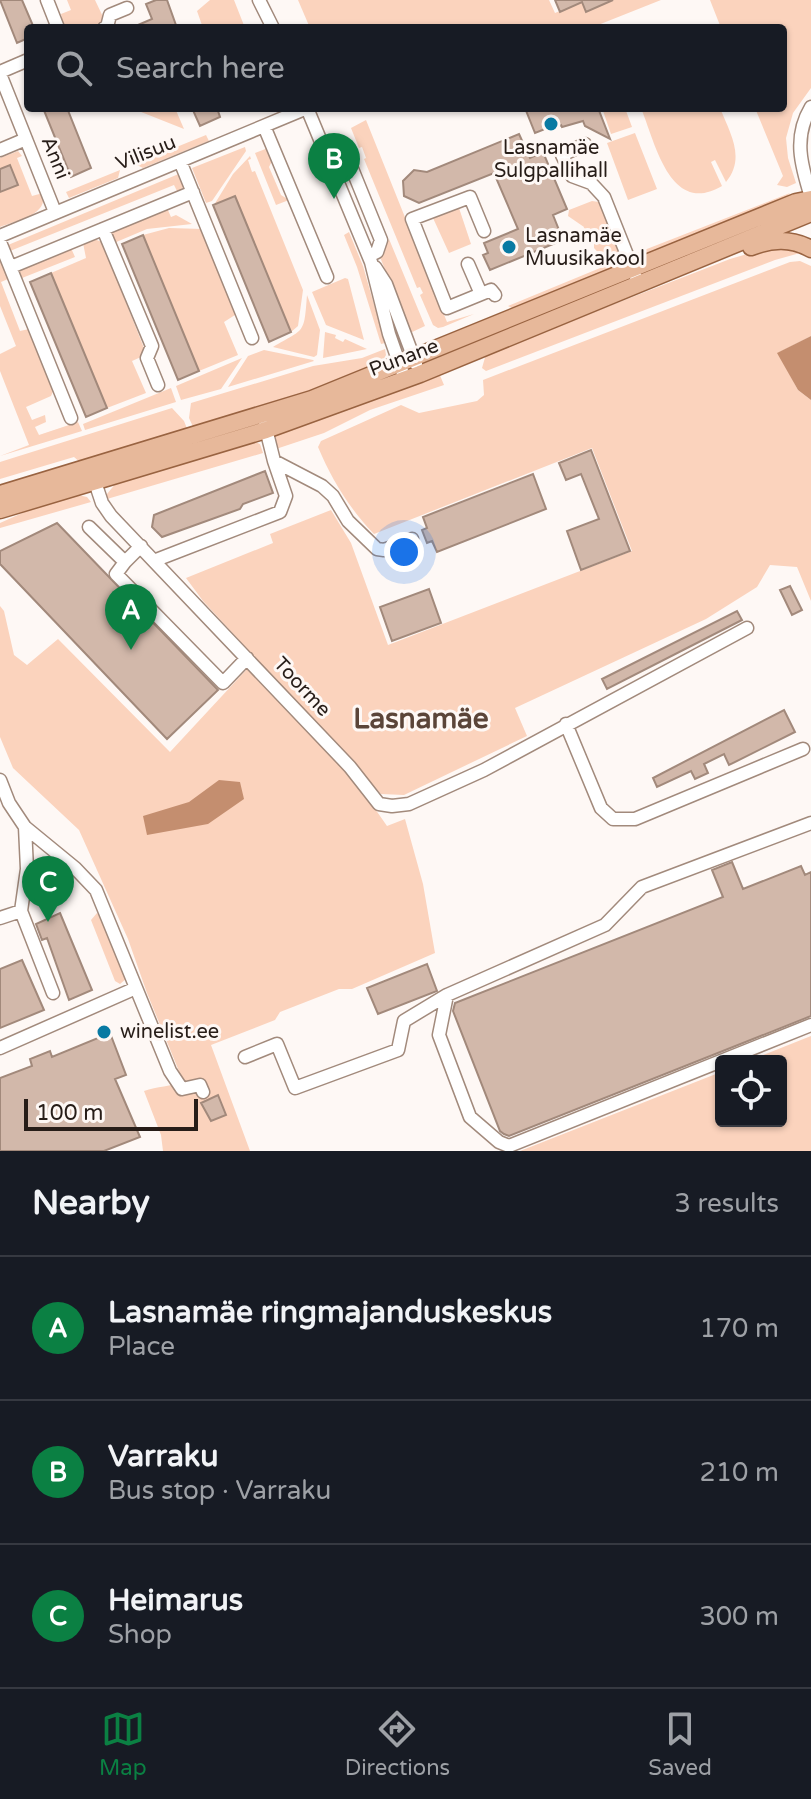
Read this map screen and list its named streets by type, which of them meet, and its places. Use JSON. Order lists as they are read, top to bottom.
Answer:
{
  "streets": {
    "main road": ["Punane"],
    "street": ["Vilisuu", "Anni", "Toorme"]
  },
  "crossings": [
    ["Vilisuu", "Anni"],
    ["Punane", "Toorme"]
  ],
  "districts": ["Lasnamäe"],
  "places": ["Lasnamäe Sulgpallihall", "Lasnamäe Muusikakool", "winelist.ee"],
  "scale_bar": "100 m",
  "page": {
    "search": "Search here",
    "pins": ["B", "A", "C"],
    "scale": "100 m",
    "heading": ["Nearby", "3 results"],
    "list": [
      {
        "mark": "A",
        "name": "Lasnamäe ringmajanduskeskus",
        "note": "Place",
        "value": "170 m"
      },
      {
        "mark": "B",
        "name": "Varraku",
        "note": "Bus stop · Varraku",
        "value": "210 m"
      },
      {
        "mark": "C",
        "name": "Heimarus",
        "note": "Shop",
        "value": "300 m"
      }
    ],
    "nav": ["Map", "Directions", "Saved"]
  }
}
